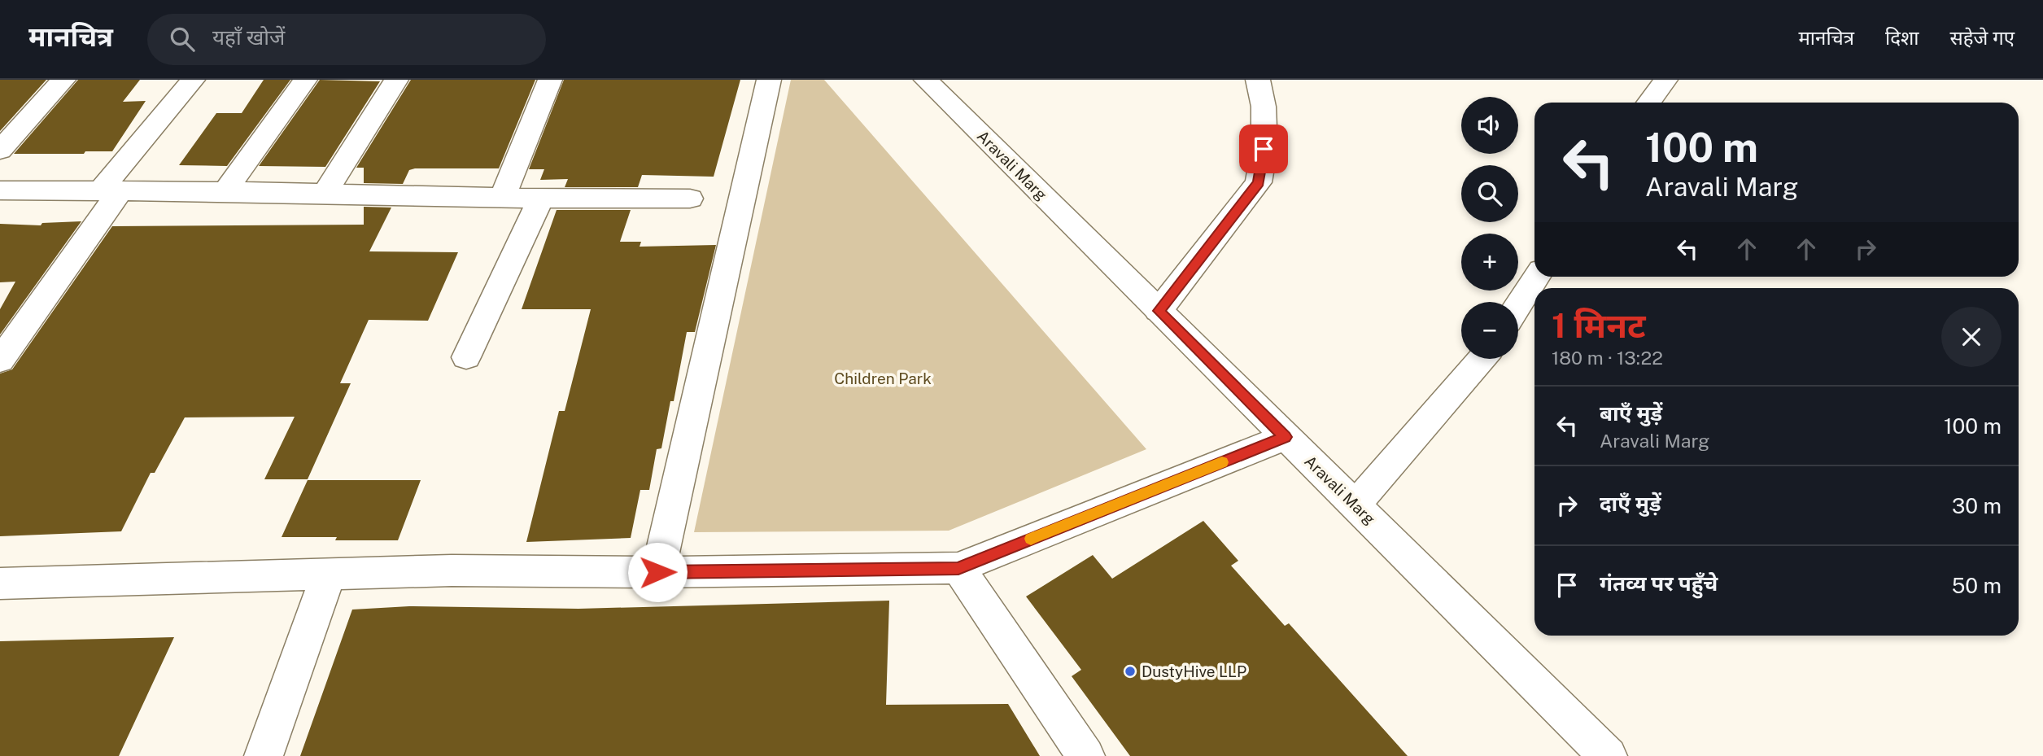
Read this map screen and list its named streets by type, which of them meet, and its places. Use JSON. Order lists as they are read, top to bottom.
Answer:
{
  "streets": {
    "street": ["Aravali Marg"]
  },
  "parks": ["Children Park"],
  "places": ["DustyHive LLP"],
  "page": {
    "header": "मानचित्र",
    "search": "यहाँ खोजें",
    "nav": ["मानचित्र", "दिशा", "सहेजे गए"],
    "map_buttons": ["+", "−"],
    "turn": ["100 m", "Aravali Marg"],
    "heading": ["1 मिनट", "180 m · 13:22"],
    "list": [
      {
        "name": "बाएँ मुड़ें",
        "note": "Aravali Marg",
        "value": "100 m"
      },
      {
        "name": "दाएँ मुड़ें",
        "value": "30 m"
      },
      {
        "name": "गंतव्य पर पहुँचे",
        "value": "50 m"
      }
    ]
  }
}
